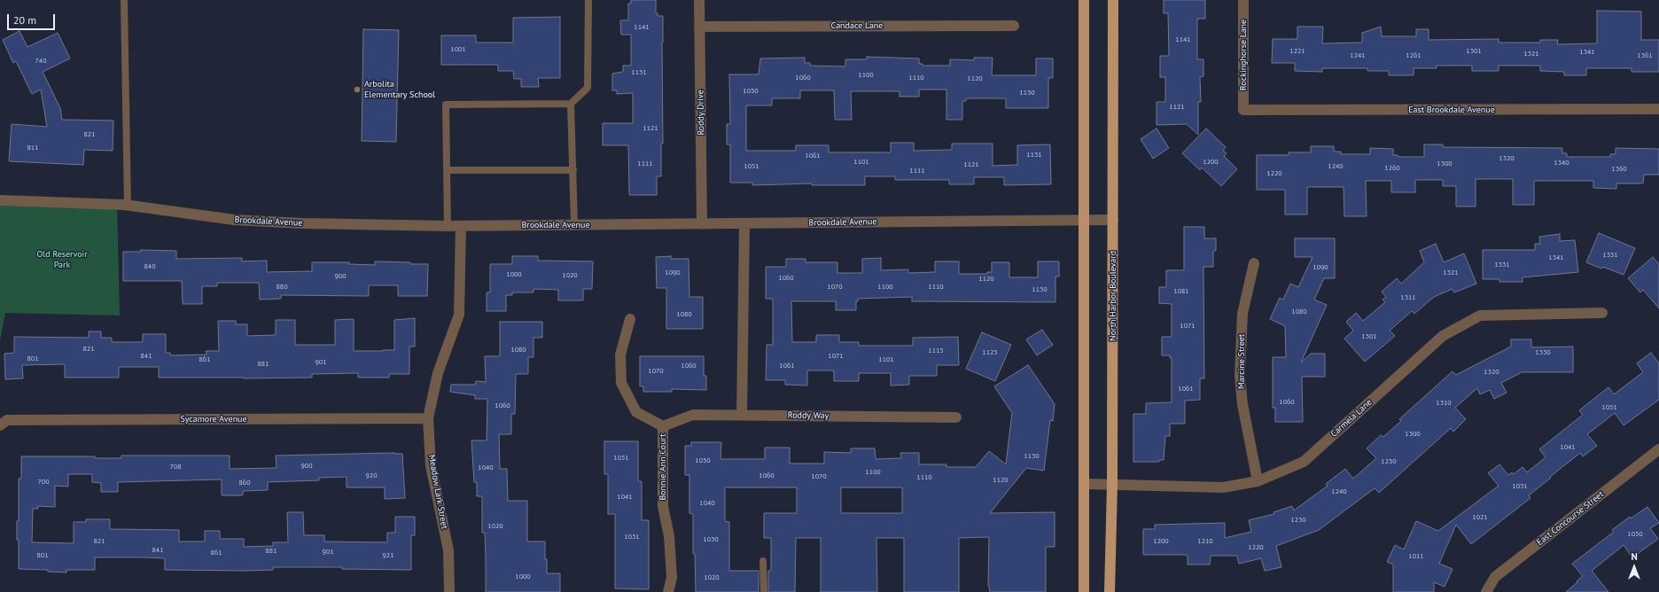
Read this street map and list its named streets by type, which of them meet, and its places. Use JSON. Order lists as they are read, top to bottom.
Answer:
{
  "streets": {
    "main road": ["North Harbor Boulevard"],
    "street": [
      "Candace Lane",
      "Rockinghorse Lane",
      "East Brookdale Avenue",
      "Roddy Drive",
      "Brookdale Avenue",
      "Marcine Street",
      "Roddy Way",
      "Carmela Lane",
      "Sycamore Avenue",
      "Bonnie Ann Court",
      "Meadow Lark Street",
      "East Concourse Street"
    ]
  },
  "crossings": [
    ["Candace Lane", "Roddy Drive"],
    ["Rockinghorse Lane", "East Brookdale Avenue"],
    ["Roddy Drive", "Brookdale Avenue"],
    ["Brookdale Avenue", "North Harbor Boulevard"],
    ["Brookdale Avenue", "Meadow Lark Street"],
    ["North Harbor Boulevard", "Carmela Lane"],
    ["Marcine Street", "Carmela Lane"],
    ["Roddy Way", "Bonnie Ann Court"],
    ["Sycamore Avenue", "Meadow Lark Street"]
  ],
  "parks": ["Old Reservoir Park"],
  "places": ["Arbolita Elementary School"],
  "house_numbers": [
    "1141",
    "1141",
    "1001",
    "1221",
    "1301",
    "1341",
    "1321",
    "1241",
    "1261",
    "1361",
    "740",
    "1131",
    "1100",
    "1060",
    "1110",
    "1120",
    "1050",
    "1130",
    "1121",
    "1121",
    "821",
    "811",
    "1131",
    "1061",
    "1320",
    "1101",
    "1200",
    "1340",
    "1111",
    "1300",
    "1121",
    "1051",
    "1240",
    "1260",
    "1360",
    "1111",
    "1220",
    "1351",
    "1341",
    "1331",
    "840",
    "1090",
    "1090",
    "1321",
    "1000",
    "1020",
    "900",
    "1060",
    "1120",
    "880",
    "1070",
    "1100",
    "1110",
    "1130",
    "1081",
    "1311",
    "1080",
    "1080",
    "1071",
    "1301",
    "821",
    "1080",
    "1115",
    "1125",
    "1330",
    "841",
    "1071",
    "801",
    "861",
    "1101",
    "901",
    "881",
    "1060",
    "1061",
    "1070",
    "1320",
    "1061",
    "1060",
    "1310",
    "1060",
    "1051",
    "1300",
    "1041",
    "1130",
    "1051",
    "1050",
    "1250",
    "900",
    "708",
    "1040",
    "1100",
    "920",
    "1060",
    "1070",
    "1110",
    "1120",
    "700",
    "860",
    "1031",
    "1240",
    "1041",
    "1040",
    "1021",
    "1230",
    "1020",
    "1050",
    "1031",
    "1030",
    "821",
    "1200",
    "1210",
    "1220",
    "841",
    "881",
    "901",
    "861",
    "801",
    "921",
    "1011",
    "1000",
    "1020"
  ],
  "scale_bar": "20 m",
  "north": "top"
}
